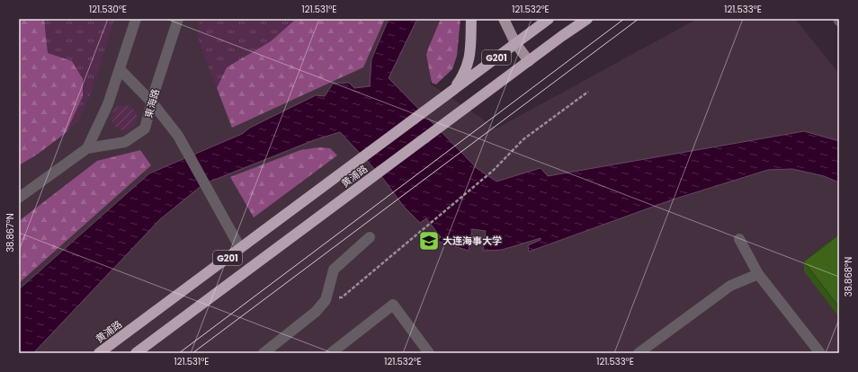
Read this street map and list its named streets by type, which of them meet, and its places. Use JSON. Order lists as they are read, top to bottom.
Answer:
{
  "streets": {
    "highway": ["G201", "黄浦路"],
    "street": ["東海路"]
  },
  "places": {
    "school or university": ["大连海事大学"]
  },
  "coordinates": [
    "121.530°E",
    "121.531°E",
    "121.532°E",
    "121.533°E",
    "38.867°N",
    "38.868°N"
  ]
}
